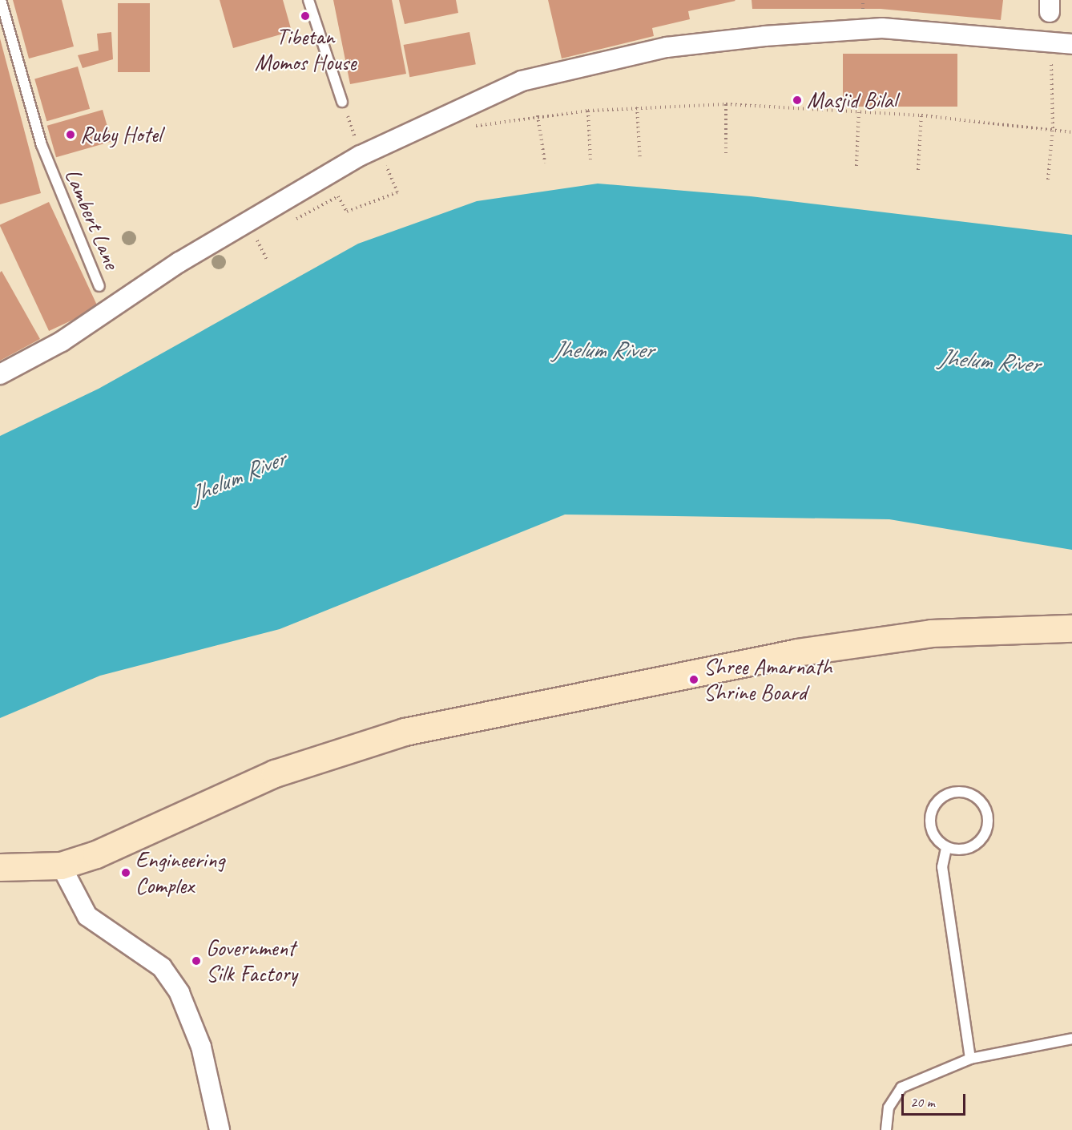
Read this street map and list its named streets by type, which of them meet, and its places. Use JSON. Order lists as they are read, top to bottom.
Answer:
{
  "streets": {
    "lane": ["Lambert Lane"]
  },
  "water": ["Jhelum River"],
  "places": [
    "Tibetan Momos House",
    "Masjid Bilal",
    "Ruby Hotel",
    "Shree Amarnath Shrine Board",
    "Engineering Complex",
    "Government Silk Factory"
  ],
  "scale_bar": "20 m"
}
